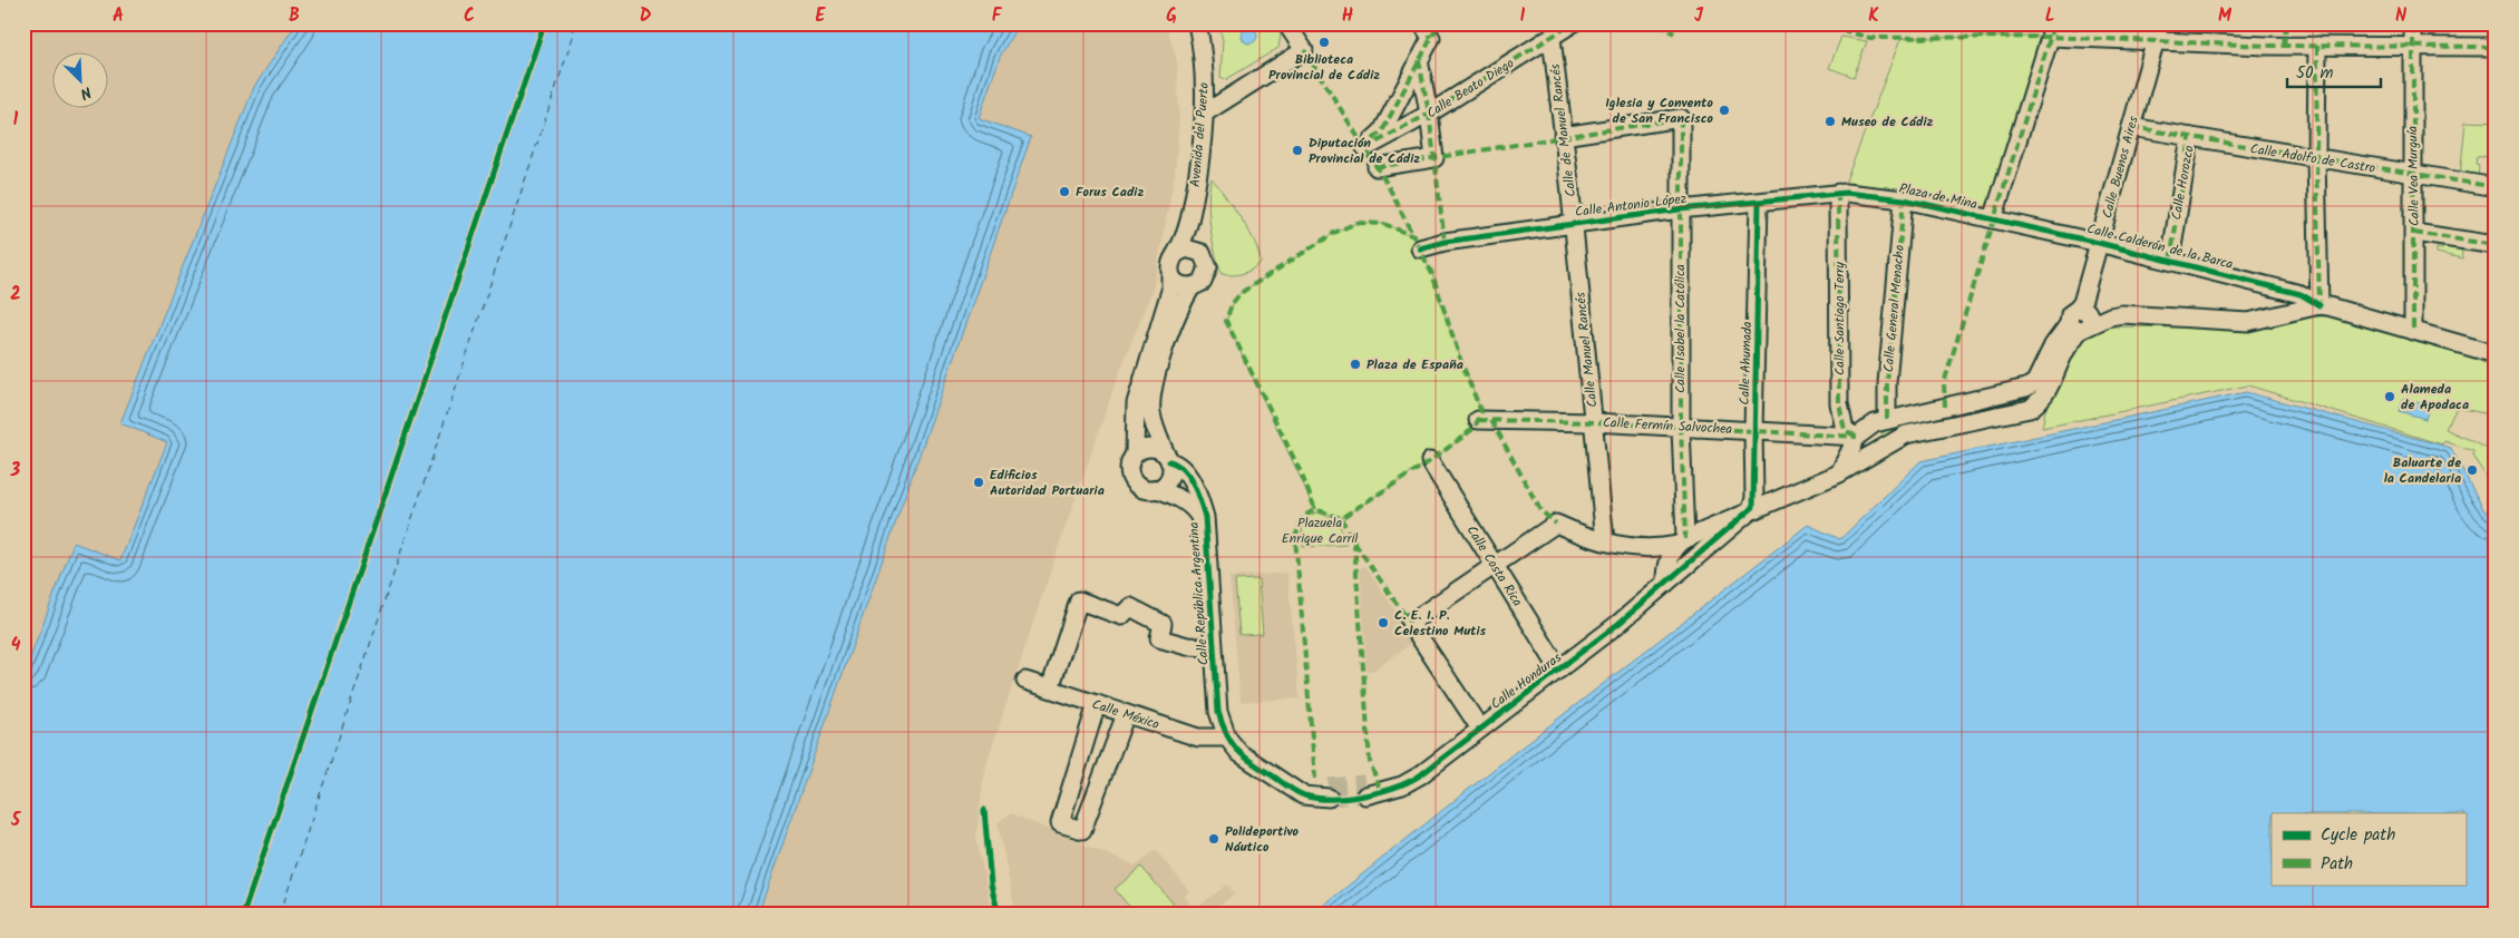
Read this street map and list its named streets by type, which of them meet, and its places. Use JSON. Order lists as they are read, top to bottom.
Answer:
{
  "streets": {
    "street": [
      "Calle Beato Diego",
      "Calle de Manuel Rancés",
      "Avenida del Puerto",
      "Calle Adolfo de Castro",
      "Calle Buenos Aires",
      "Calle Vea Murguía",
      "Calle Horozco",
      "Plaza de Mina",
      "Calle Antonio López",
      "Calle Calderón de la Barca",
      "Calle General Menacho",
      "Calle Santiago Terry",
      "Calle Isabel la Católica",
      "Calle Manuel Rancés",
      "Calle Ahumada",
      "Calle Fermín Salvochea",
      "Calle Costa Rica",
      "Calle República Argentina",
      "Calle Honduras",
      "Calle México"
    ]
  },
  "crossings": [
    ["Calle Beato Diego", "Calle de Manuel Rancés"],
    ["Calle de Manuel Rancés", "Calle Antonio López"],
    ["Calle de Manuel Rancés", "Calle Isabel la Católica"],
    ["Calle de Manuel Rancés", "Calle Manuel Rancés"],
    ["Calle Adolfo de Castro", "Calle Buenos Aires"],
    ["Calle Adolfo de Castro", "Calle Vea Murguía"],
    ["Calle Adolfo de Castro", "Calle Horozco"],
    ["Calle Buenos Aires", "Calle Calderón de la Barca"],
    ["Calle Horozco", "Calle Calderón de la Barca"],
    ["Plaza de Mina", "Calle Antonio López"],
    ["Plaza de Mina", "Calle Calderón de la Barca"],
    ["Plaza de Mina", "Calle General Menacho"],
    ["Plaza de Mina", "Calle Santiago Terry"],
    ["Calle Antonio López", "Calle Santiago Terry"],
    ["Calle Antonio López", "Calle Isabel la Católica"],
    ["Calle Antonio López", "Calle Manuel Rancés"],
    ["Calle Antonio López", "Calle Ahumada"],
    ["Calle Santiago Terry", "Calle Fermín Salvochea"],
    ["Calle Isabel la Católica", "Calle Fermín Salvochea"],
    ["Calle Manuel Rancés", "Calle Fermín Salvochea"],
    ["Calle Ahumada", "Calle Fermín Salvochea"],
    ["Calle Ahumada", "Calle Honduras"],
    ["Calle Costa Rica", "Calle Honduras"],
    ["Calle República Argentina", "Calle México"]
  ],
  "parks": ["Plazuela Enrique Carril"],
  "places": [
    "Biblioteca Provincial de Cádiz",
    "Iglesia y Convento de San Francisco",
    "Museo de Cádiz",
    "Diputación Provincial de Cádiz",
    "Forus Cadiz",
    "Plaza de España",
    "Alameda de Apodaca",
    "Baluarte de la Candelaria",
    "Edificios Autoridad Portuaria",
    "C. E. I. P. Celestino Mutis",
    "Polideportivo Náutico"
  ],
  "legend": ["Cycle path", "Path"],
  "scale_bar": "50 m",
  "north": "bottom right",
  "grid": {
    "columns": [
      "A",
      "B",
      "C",
      "D",
      "E",
      "F",
      "G",
      "H",
      "I",
      "J",
      "K",
      "L",
      "M",
      "N"
    ],
    "rows": [
      "1",
      "2",
      "3",
      "4",
      "5"
    ]
  }
}
